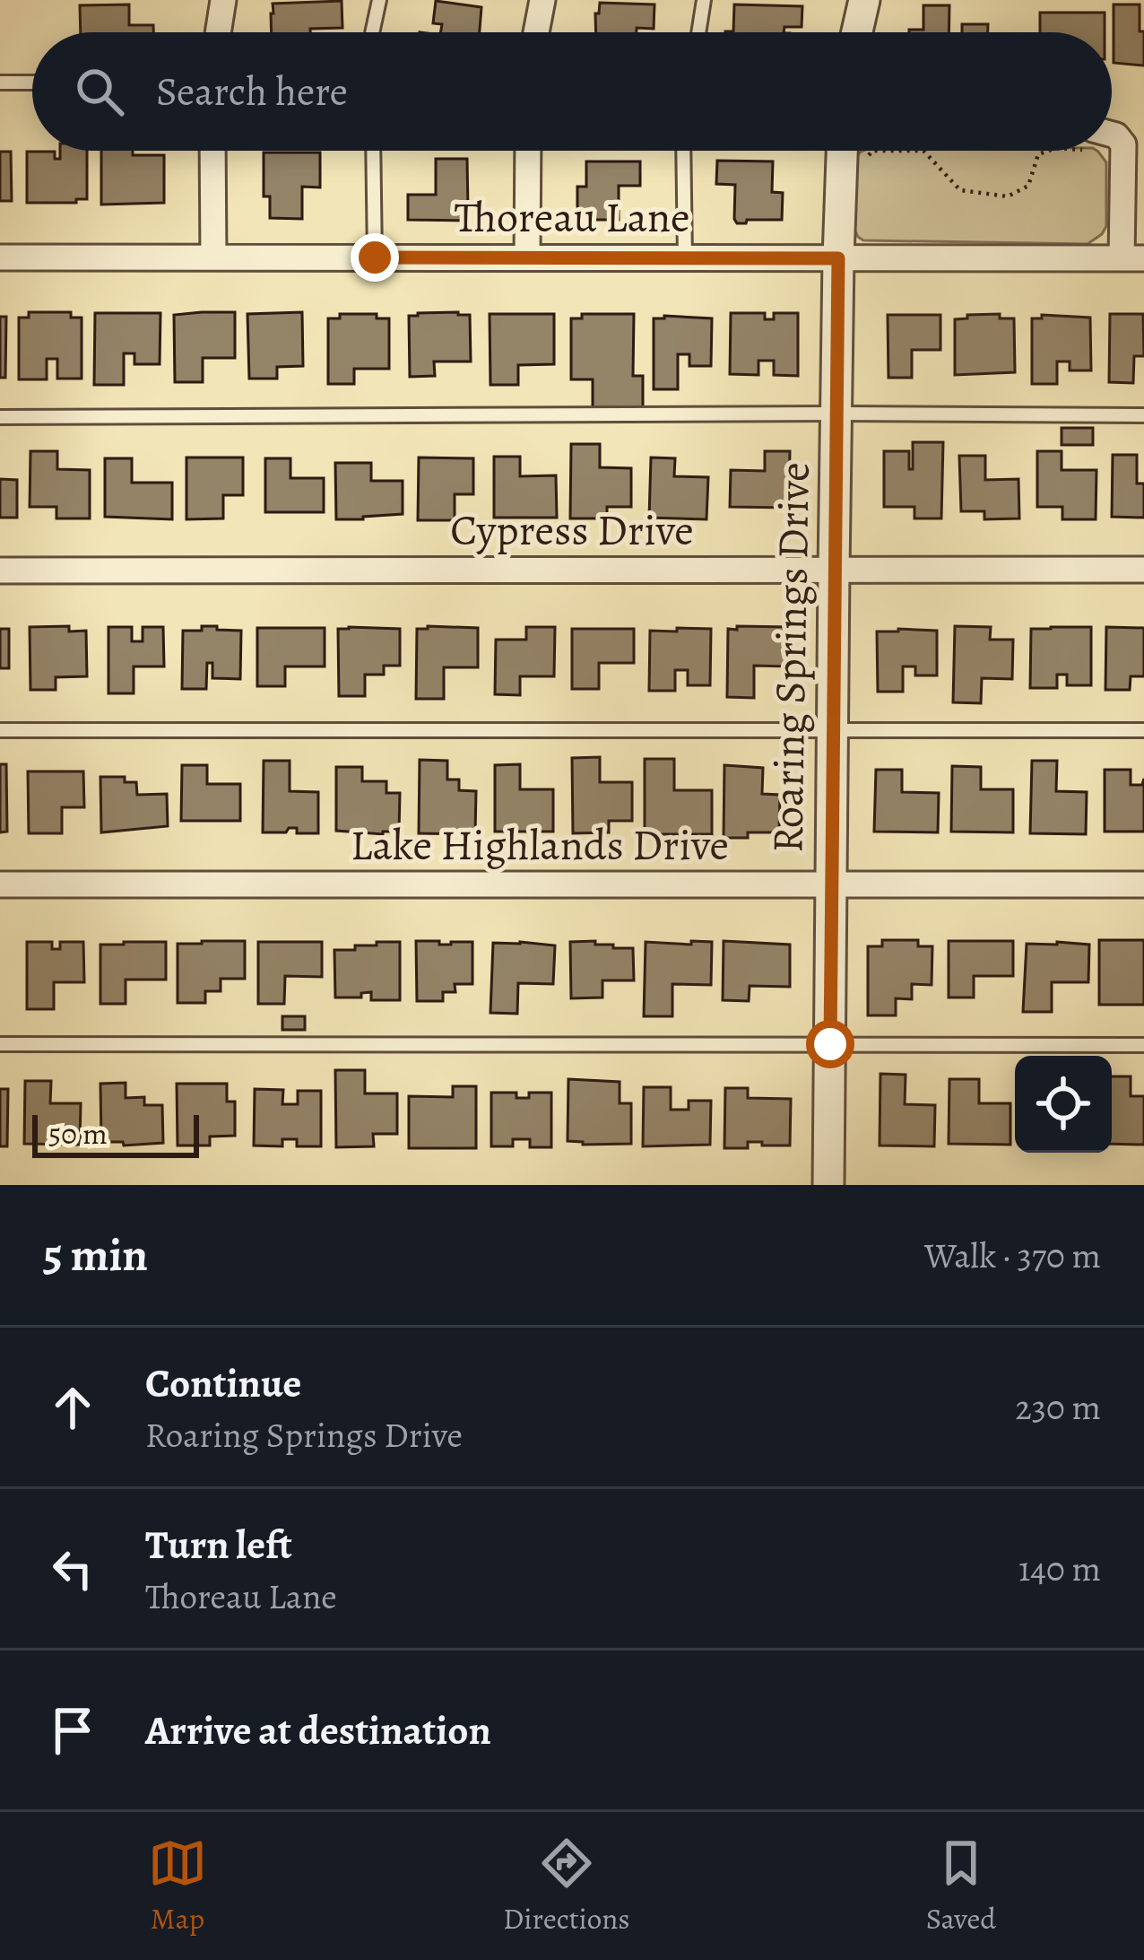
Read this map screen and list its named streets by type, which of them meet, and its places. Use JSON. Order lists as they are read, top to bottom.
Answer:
{
  "streets": {
    "street": [
      "Thoreau Lane",
      "Cypress Drive",
      "Roaring Springs Drive",
      "Lake Highlands Drive"
    ]
  },
  "crossings": [
    ["Thoreau Lane", "Roaring Springs Drive"],
    ["Cypress Drive", "Roaring Springs Drive"],
    ["Roaring Springs Drive", "Lake Highlands Drive"]
  ],
  "scale_bar": "50 m",
  "page": {
    "search": "Search here",
    "scale": "50 m",
    "heading": ["5 min", "Walk · 370 m"],
    "list": [
      ["Continue", "Roaring Springs Drive", "230 m"],
      ["Turn left", "Thoreau Lane", "140 m"],
      "Arrive at destination"
    ],
    "nav": ["Map", "Directions", "Saved"]
  }
}
